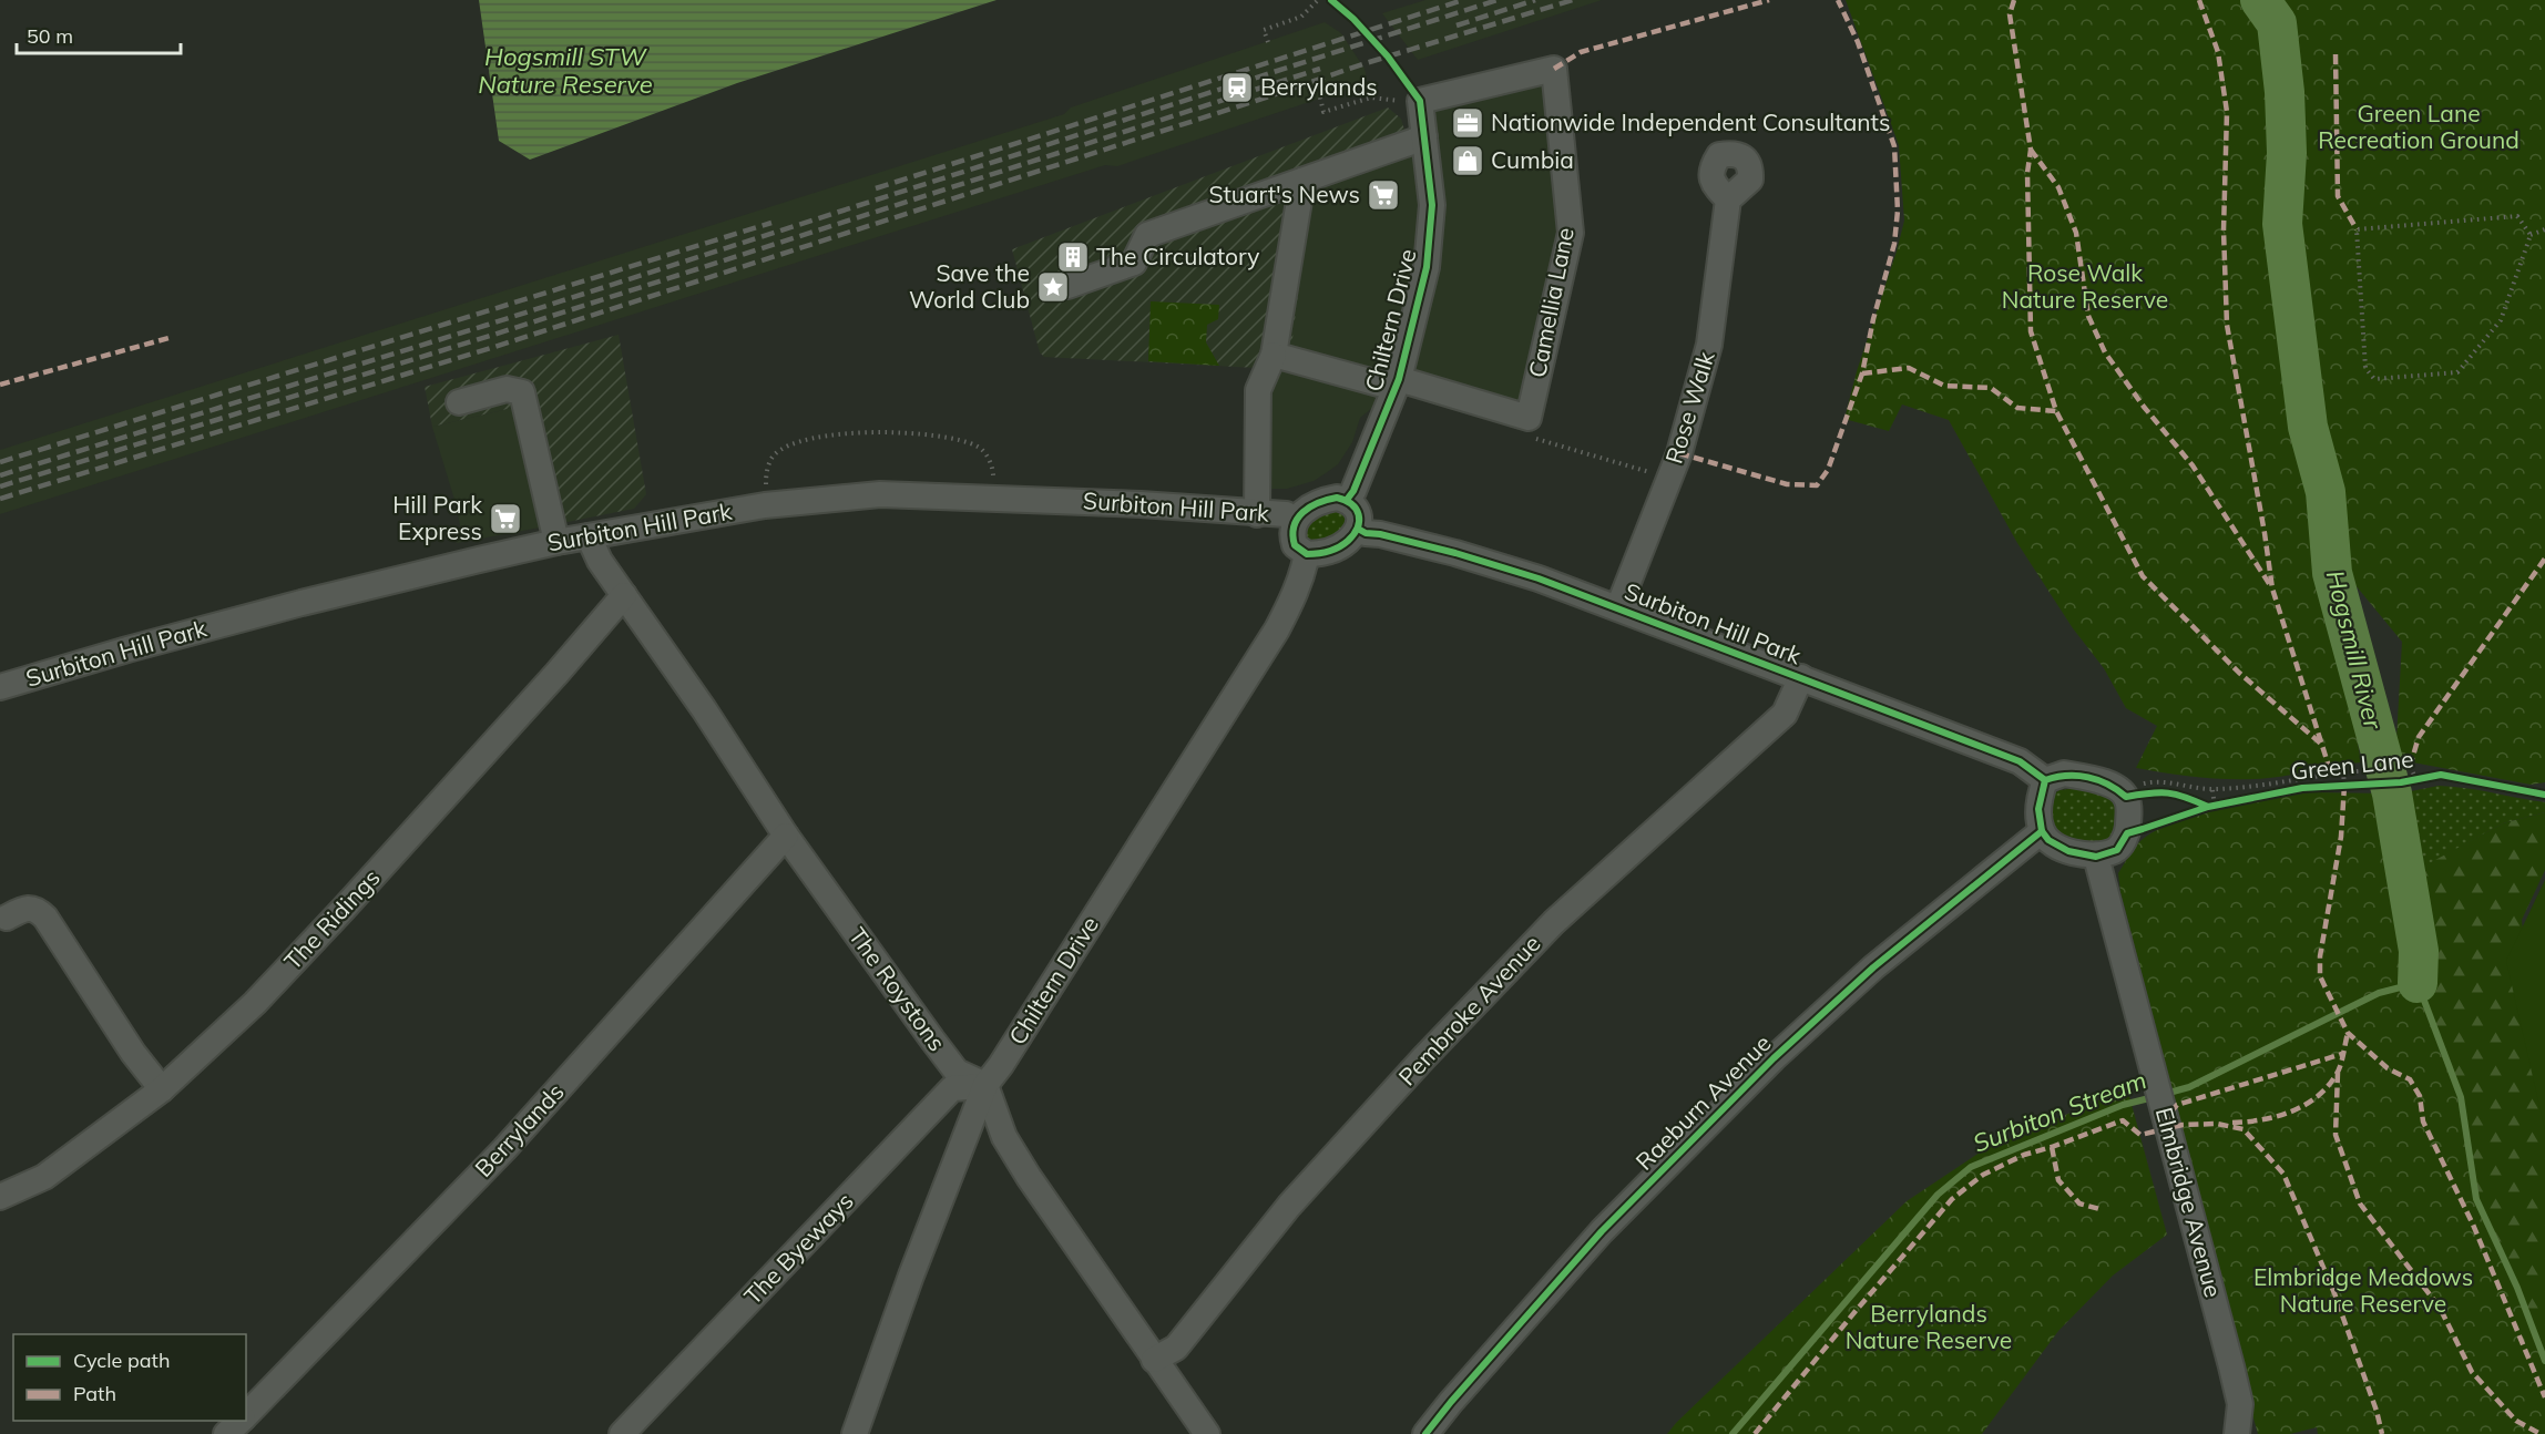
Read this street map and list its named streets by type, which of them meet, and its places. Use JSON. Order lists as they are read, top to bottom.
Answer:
{
  "streets": {
    "street": [
      "Camellia Lane",
      "Chiltern Drive",
      "Rose Walk",
      "Surbiton Hill Park",
      "The Ridings",
      "The Roystons",
      "Pembroke Avenue",
      "Raeburn Avenue",
      "Berrylands",
      "Elmbridge Avenue",
      "The Byeways"
    ],
    "cycle path": ["Green Lane"]
  },
  "crossings": [
    ["Camellia Lane", "Chiltern Drive"],
    ["Chiltern Drive", "Surbiton Hill Park"],
    ["Chiltern Drive", "The Roystons"],
    ["Chiltern Drive", "The Byeways"],
    ["Rose Walk", "Surbiton Hill Park"],
    ["Surbiton Hill Park", "Green Lane"],
    ["Surbiton Hill Park", "The Roystons"],
    ["Surbiton Hill Park", "Pembroke Avenue"],
    ["Surbiton Hill Park", "Raeburn Avenue"],
    ["Surbiton Hill Park", "Elmbridge Avenue"],
    ["Green Lane", "Raeburn Avenue"],
    ["Green Lane", "Elmbridge Avenue"],
    ["The Ridings", "The Roystons"],
    ["The Roystons", "Berrylands"],
    ["The Roystons", "The Byeways"],
    ["Raeburn Avenue", "Elmbridge Avenue"]
  ],
  "water": ["Hogsmill STW Nature Reserve", "Hogsmill River", "Surbiton Stream"],
  "parks": [
    "Green Lane Recreation Ground",
    "Rose Walk Nature Reserve",
    "Elmbridge Meadows Nature Reserve",
    "Berrylands Nature Reserve"
  ],
  "places": {
    "station": ["Berrylands"],
    "office": ["Nationwide Independent Consultants"],
    "shop": ["Cumbia"],
    "supermarket": ["Stuart's News", "Hill Park Express"],
    "building": ["The Circulatory"],
    "place": ["Save the World Club"]
  },
  "legend": ["Cycle path", "Path"],
  "scale_bar": "50 m"
}
